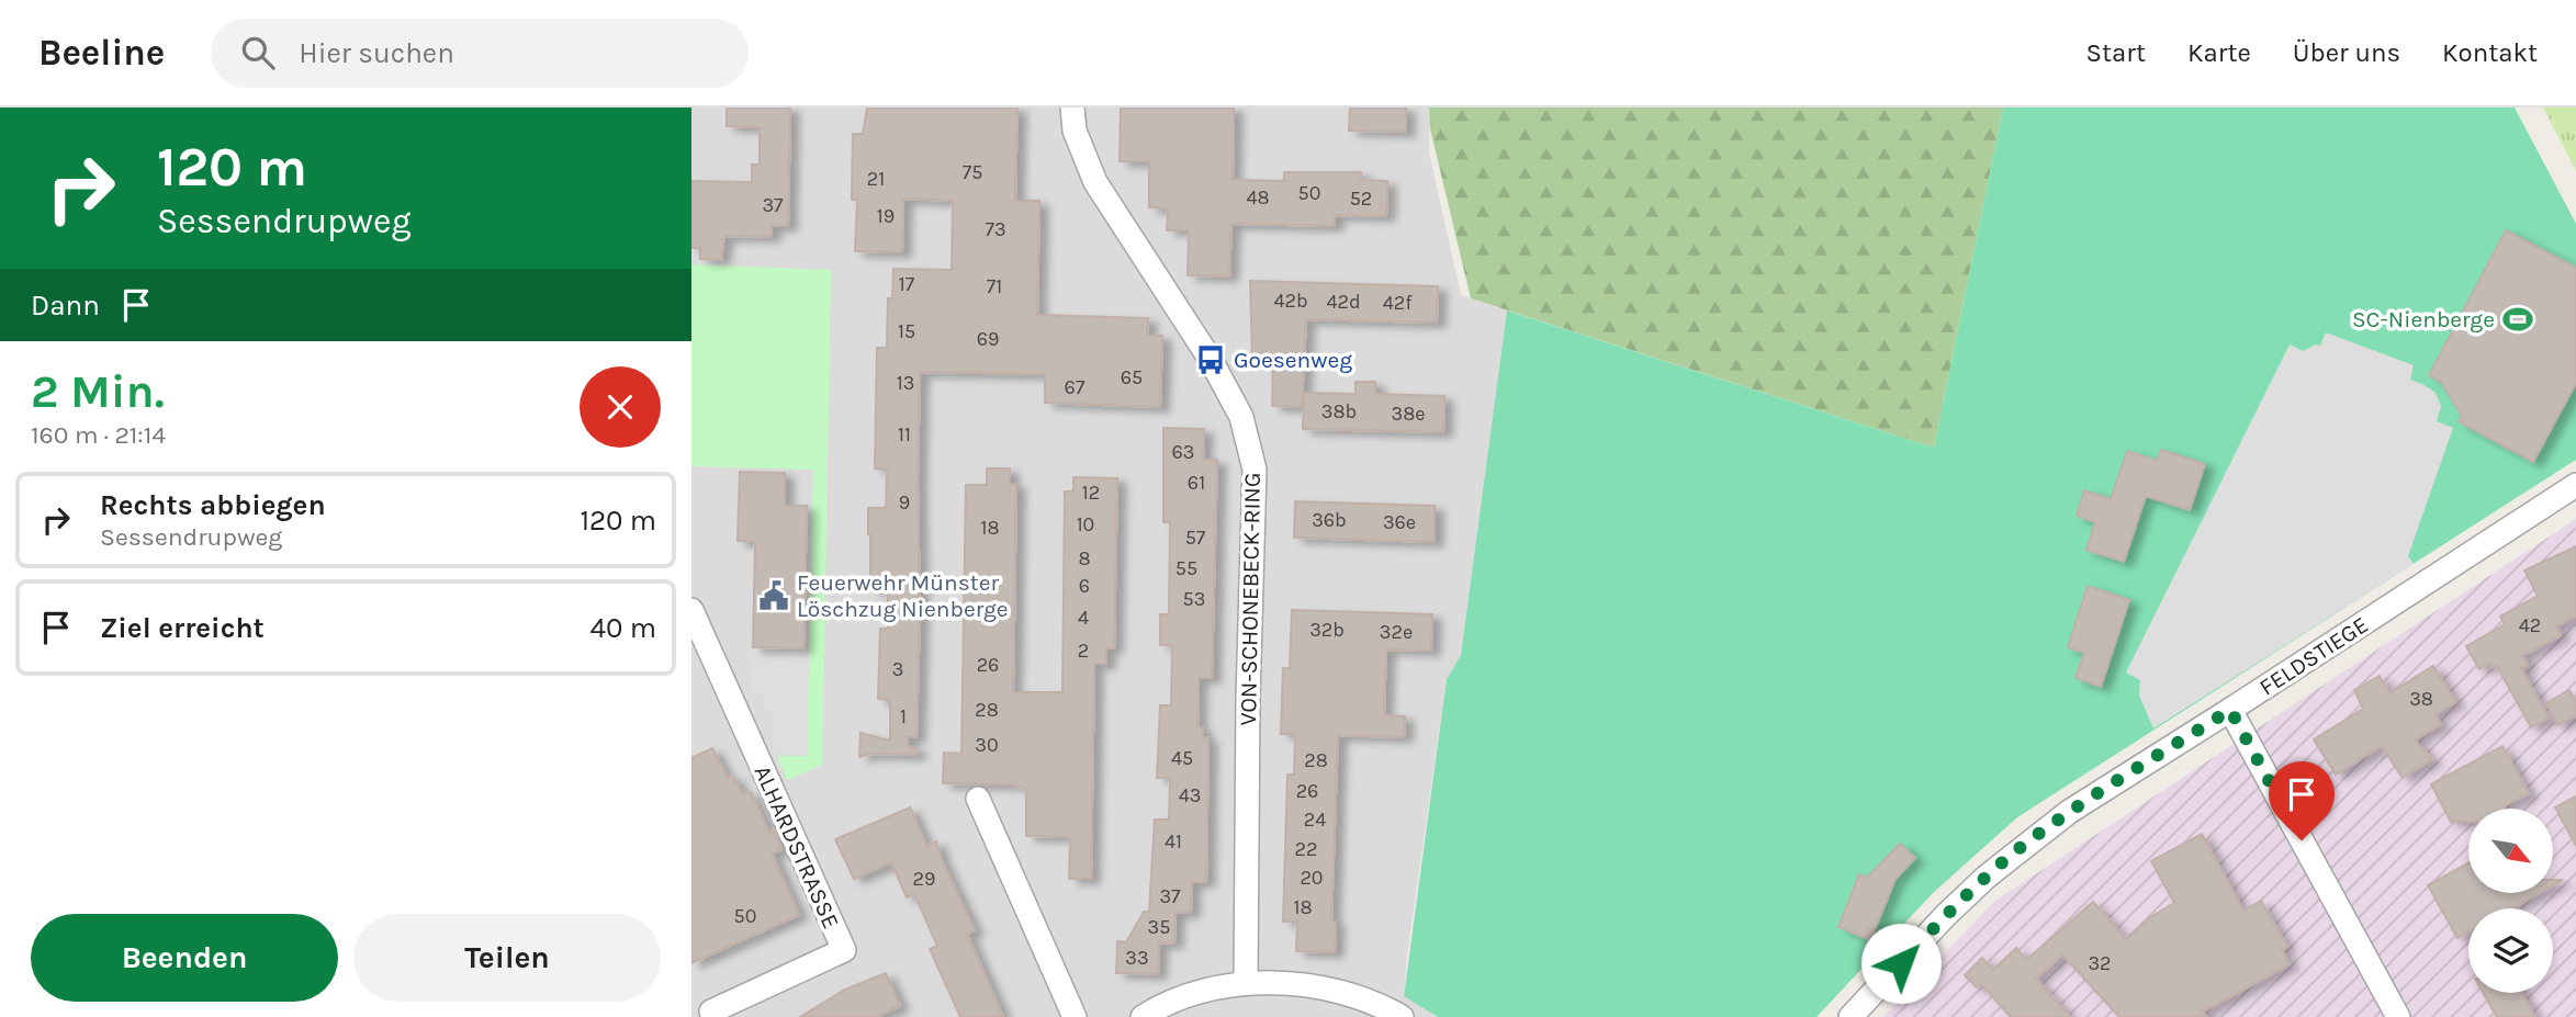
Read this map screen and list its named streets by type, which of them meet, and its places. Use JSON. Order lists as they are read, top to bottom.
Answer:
{
  "streets": {
    "street": ["VON-SCHONEBECK-RING", "FELDSTIEGE", "ALHARDSTRASSE"]
  },
  "places": {
    "sports": ["SC-Nienberge"],
    "bus stop": ["Goesenweg"],
    "public building": ["Feuerwehr Münster Löschzug Nienberge"]
  },
  "house_numbers": [
    "75",
    "21",
    "50",
    "48",
    "52",
    "37",
    "19",
    "73",
    "17",
    "71",
    "42b",
    "42d",
    "42f",
    "15",
    "69",
    "65",
    "13",
    "67",
    "38b",
    "38e",
    "11",
    "63",
    "61",
    "12",
    "9",
    "36b",
    "36e",
    "10",
    "18",
    "57",
    "8",
    "55",
    "6",
    "53",
    "4",
    "42",
    "32b",
    "32e",
    "2",
    "26",
    "3",
    "38",
    "28",
    "1",
    "30",
    "45",
    "28",
    "26",
    "43",
    "24",
    "41",
    "22",
    "20",
    "29",
    "37",
    "18",
    "50",
    "35",
    "33",
    "32"
  ],
  "north": "bottom right",
  "page": {
    "header": "Beeline",
    "search": "Hier suchen",
    "nav": [
      "Start",
      "Karte",
      "Über uns",
      "Kontakt"
    ],
    "turn": ["120 m", "Sessendrupweg"],
    "then": "Dann",
    "heading": ["2 Min.", "160 m · 21:14"],
    "list": [
      {
        "name": "Rechts abbiegen",
        "note": "Sessendrupweg",
        "value": "120 m"
      },
      {
        "name": "Ziel erreicht",
        "value": "40 m"
      }
    ],
    "buttons": ["Beenden", "Teilen"]
  }
}
